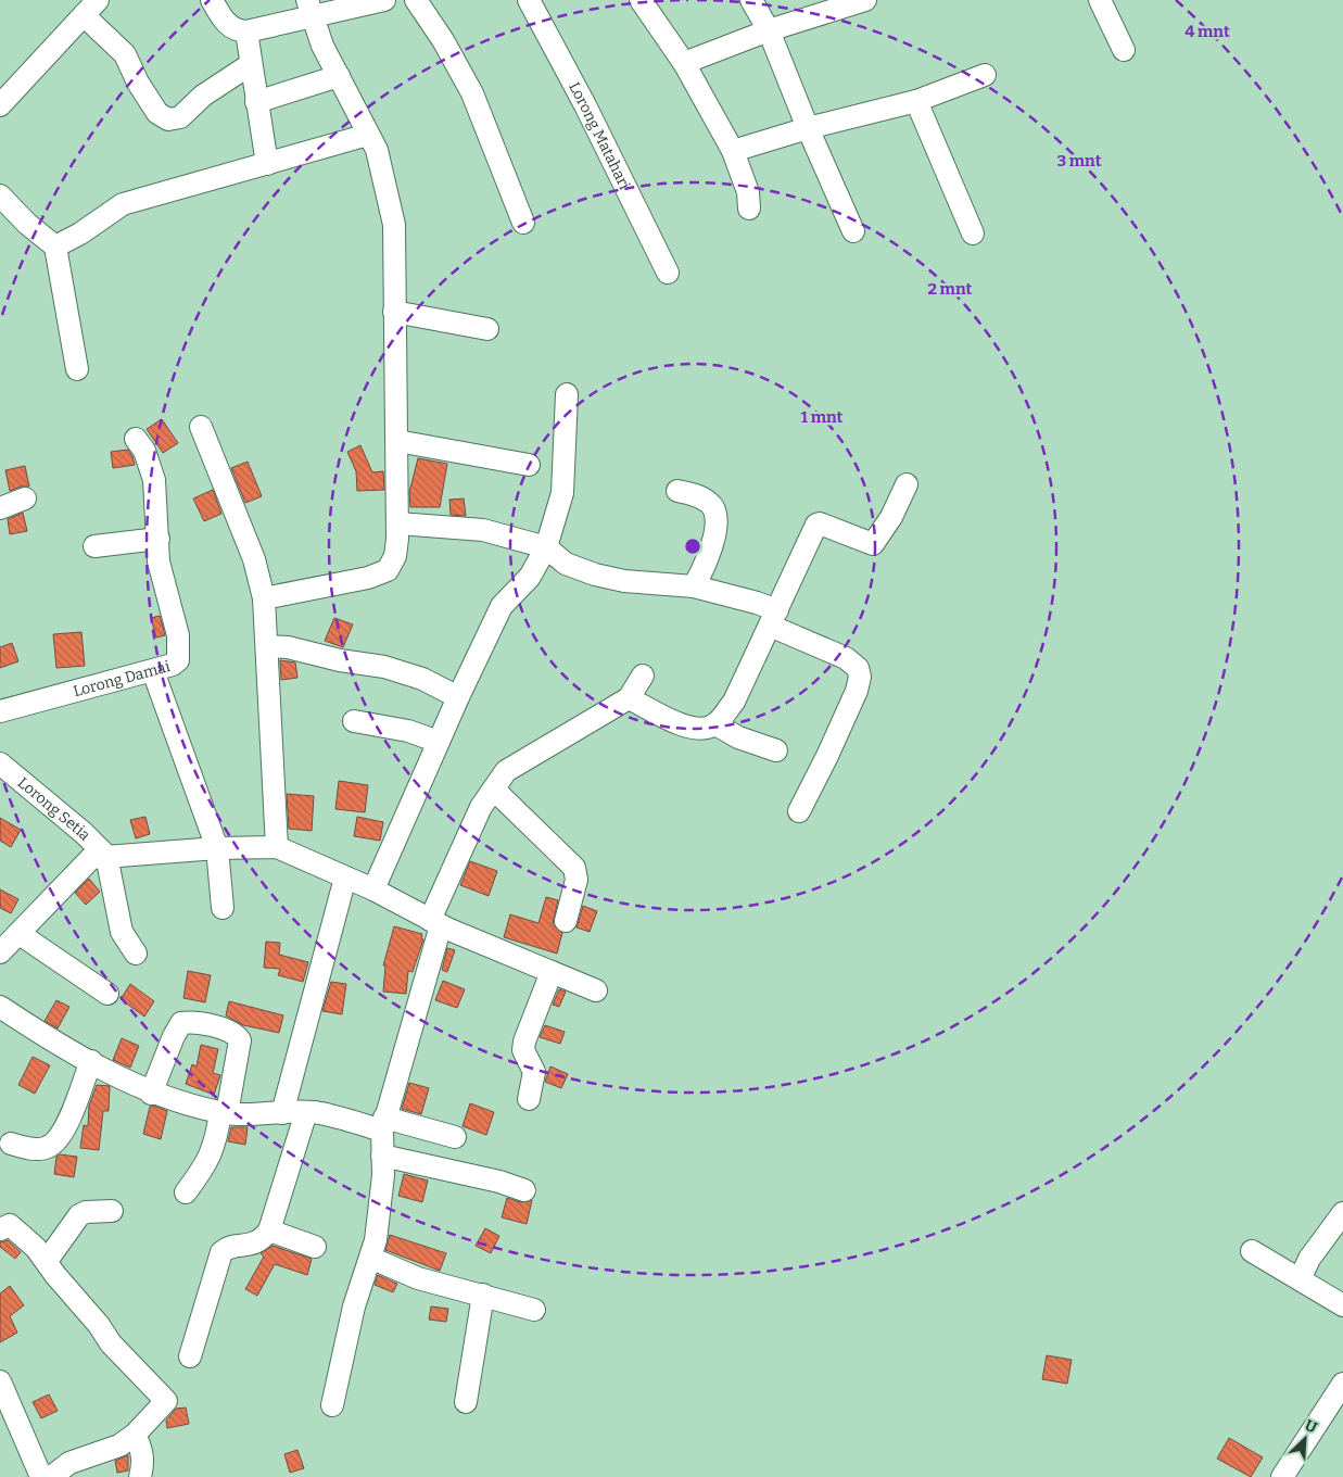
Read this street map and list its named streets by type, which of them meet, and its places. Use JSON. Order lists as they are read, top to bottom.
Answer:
{
  "streets": {
    "street": ["Lorong Matahari", "Lorong Damai", "Lorong Setia"]
  },
  "north": "top right",
  "rings": [
    "4 mnt",
    "3 mnt",
    "2 mnt",
    "1 mnt"
  ]
}
